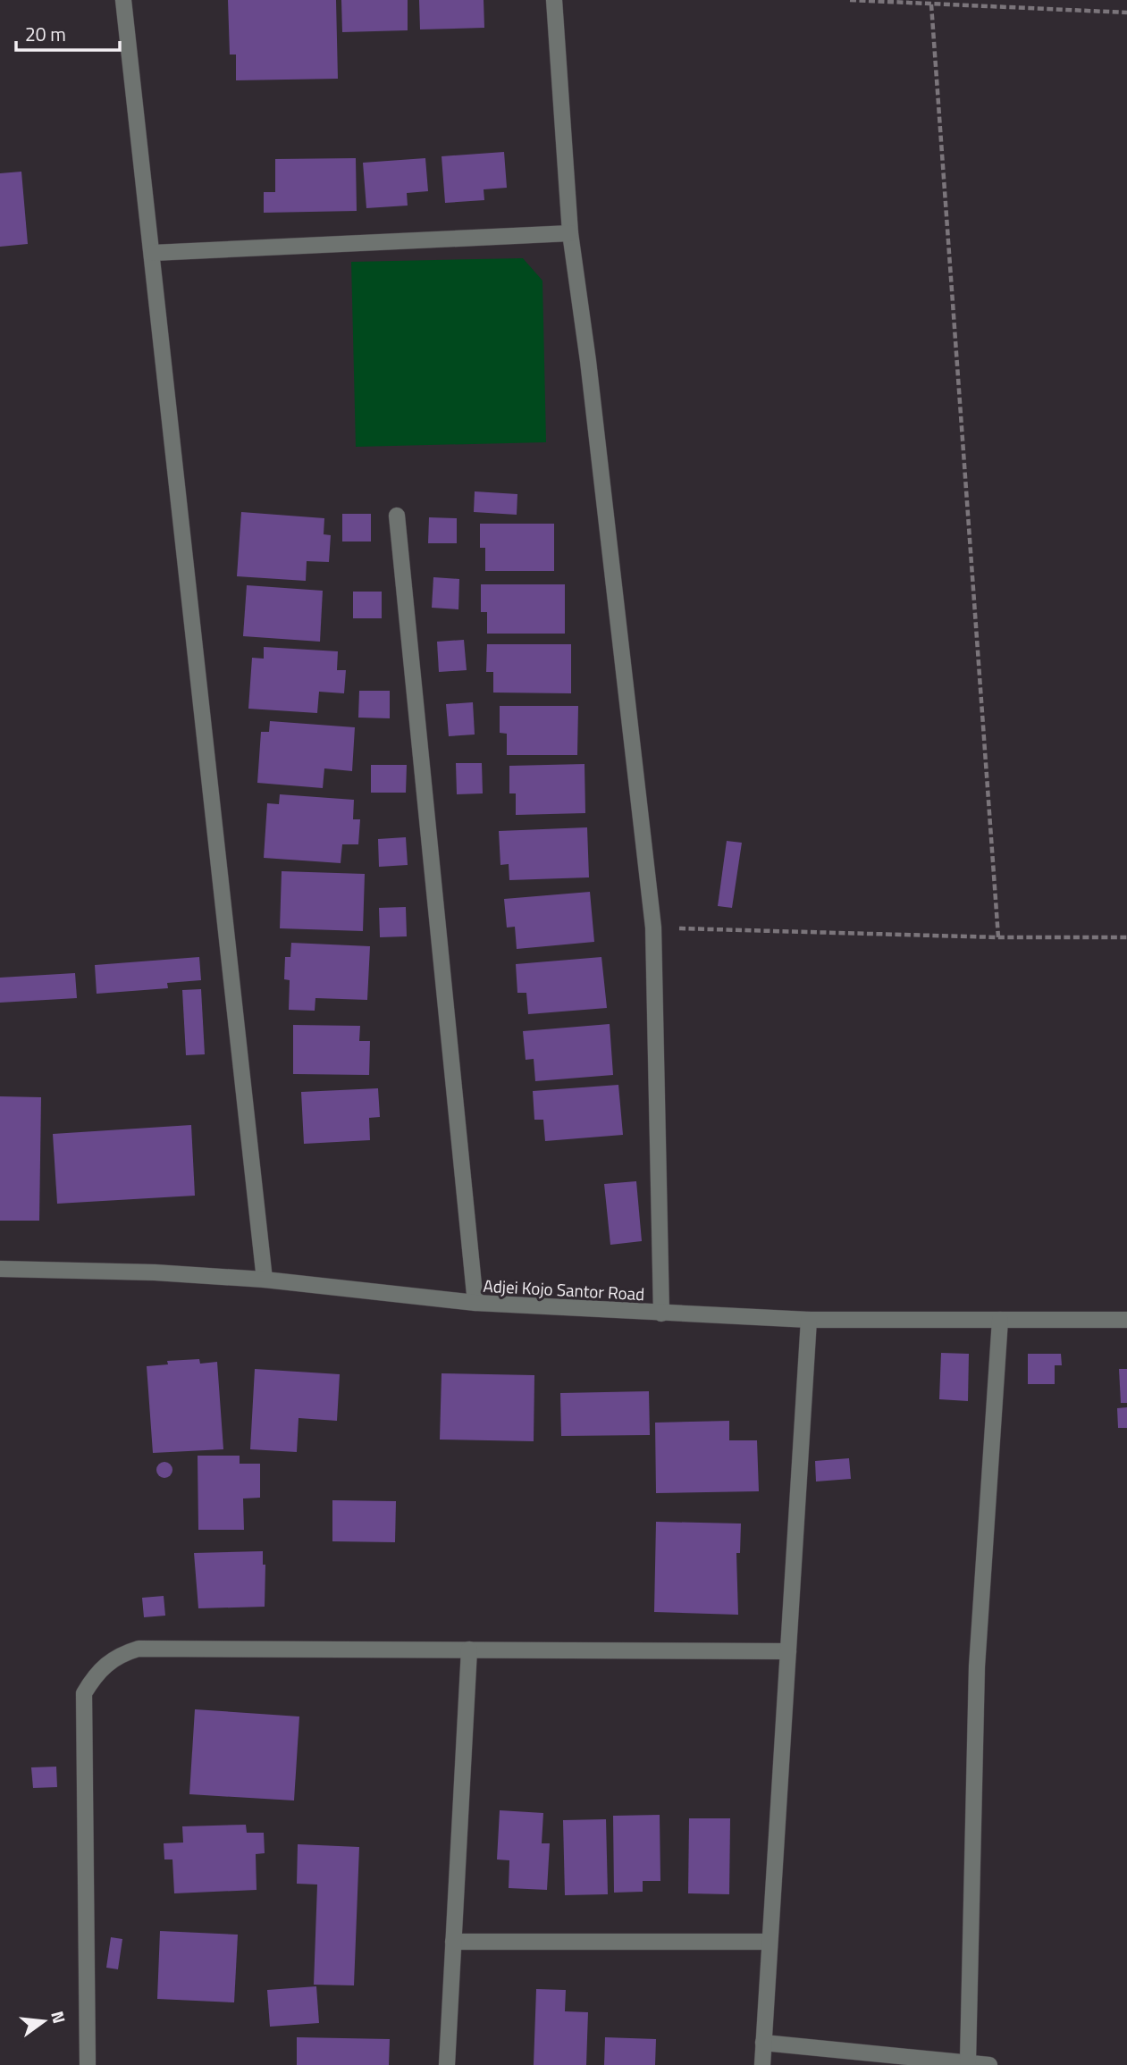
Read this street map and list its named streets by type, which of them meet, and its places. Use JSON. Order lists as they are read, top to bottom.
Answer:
{
  "streets": {
    "street": ["Adjei Kojo Santor Road"]
  },
  "scale_bar": "20 m",
  "north": "right"
}
